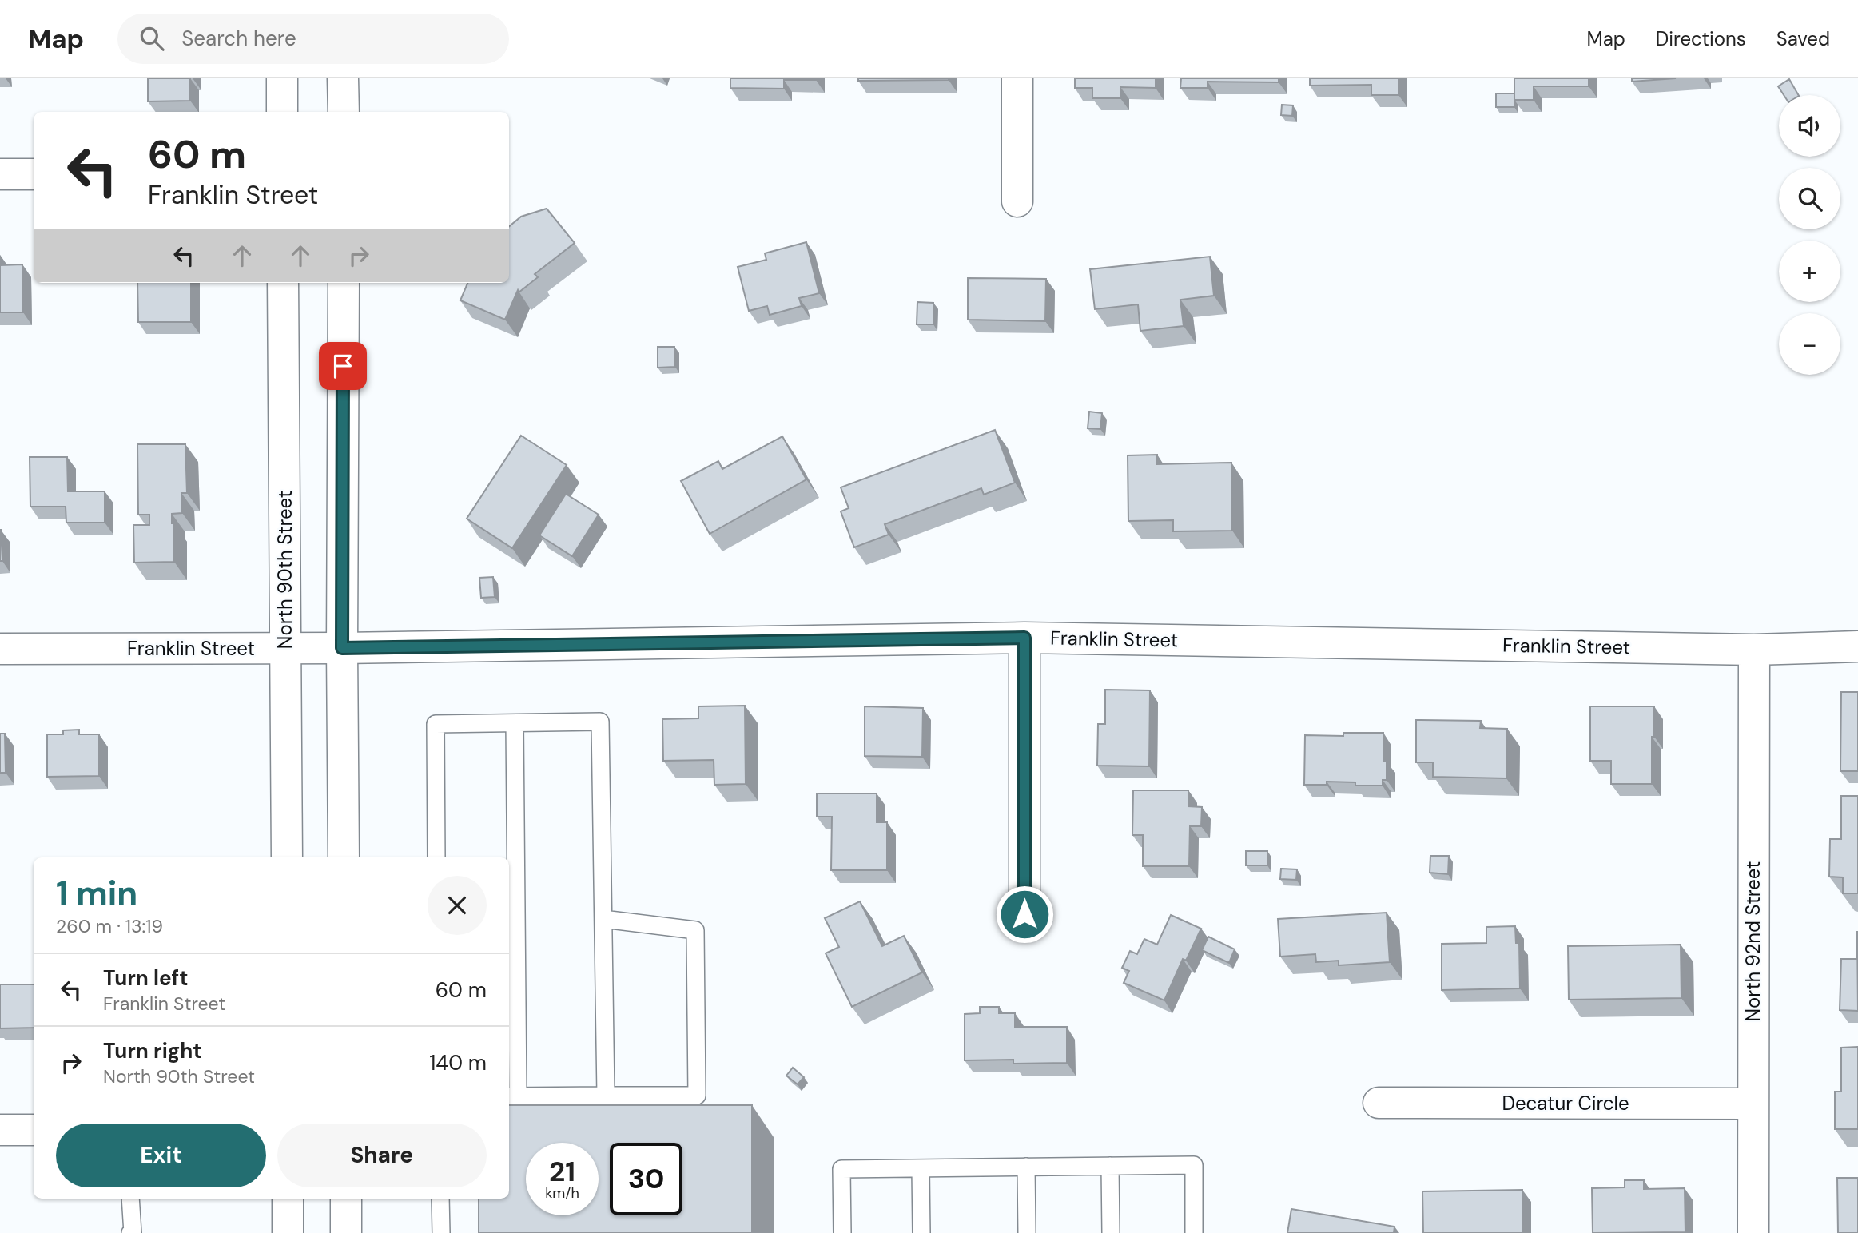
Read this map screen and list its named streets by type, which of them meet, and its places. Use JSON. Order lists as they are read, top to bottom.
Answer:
{
  "streets": {
    "street": [
      "North 90th Street",
      "Franklin Street",
      "North 92nd Street",
      "Decatur Circle"
    ]
  },
  "crossings": [
    ["North 90th Street", "Franklin Street"],
    ["Franklin Street", "North 92nd Street"],
    ["North 92nd Street", "Decatur Circle"]
  ],
  "page": {
    "header": "Map",
    "search": "Search here",
    "nav": ["Map", "Directions", "Saved"],
    "map_buttons": ["+", "−"],
    "turn": ["60 m", "Franklin Street"],
    "heading": ["1 min", "260 m · 13:19"],
    "list": [
      {
        "name": "Turn left",
        "note": "Franklin Street",
        "value": "60 m"
      },
      {
        "name": "Turn right",
        "note": "North 90th Street",
        "value": "140 m"
      }
    ],
    "buttons": ["Exit", "Share"],
    "speed": "21 km/h",
    "limit": "30"
  }
}
